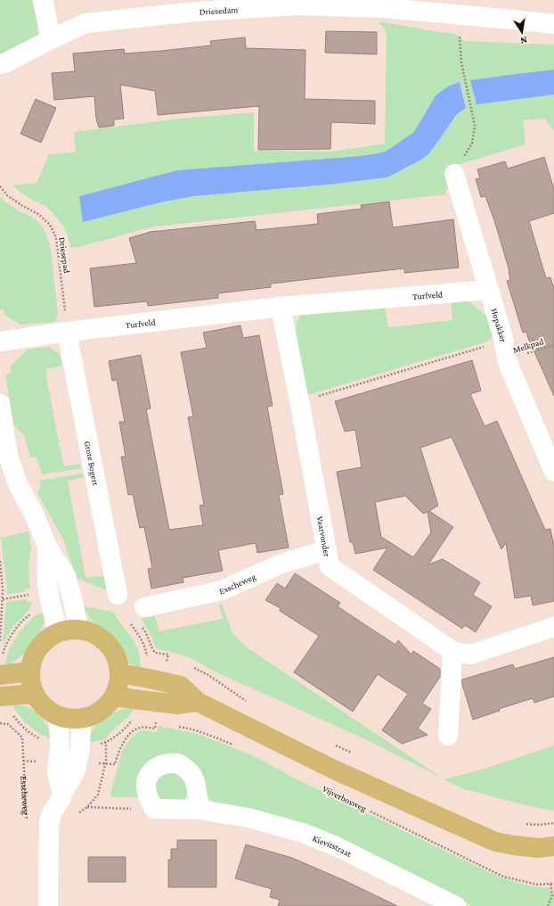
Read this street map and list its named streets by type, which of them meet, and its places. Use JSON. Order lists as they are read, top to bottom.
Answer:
{
  "streets": {
    "street": [
      "Driesedam",
      "Turfveld",
      "Hopakker",
      "Grote Bogert",
      "Vaarvonder",
      "Esscheweg",
      "Kievitstraat"
    ],
    "path": ["Driesepad", "Melkpad", "Vijverbosweg"]
  },
  "crossings": [
    ["Driesepad", "Turfveld"],
    ["Driesepad", "Grote Bogert"],
    ["Turfveld", "Hopakker"],
    ["Turfveld", "Grote Bogert"],
    ["Hopakker", "Melkpad"],
    ["Vaarvonder", "Esscheweg"]
  ],
  "north": "bottom"
}
